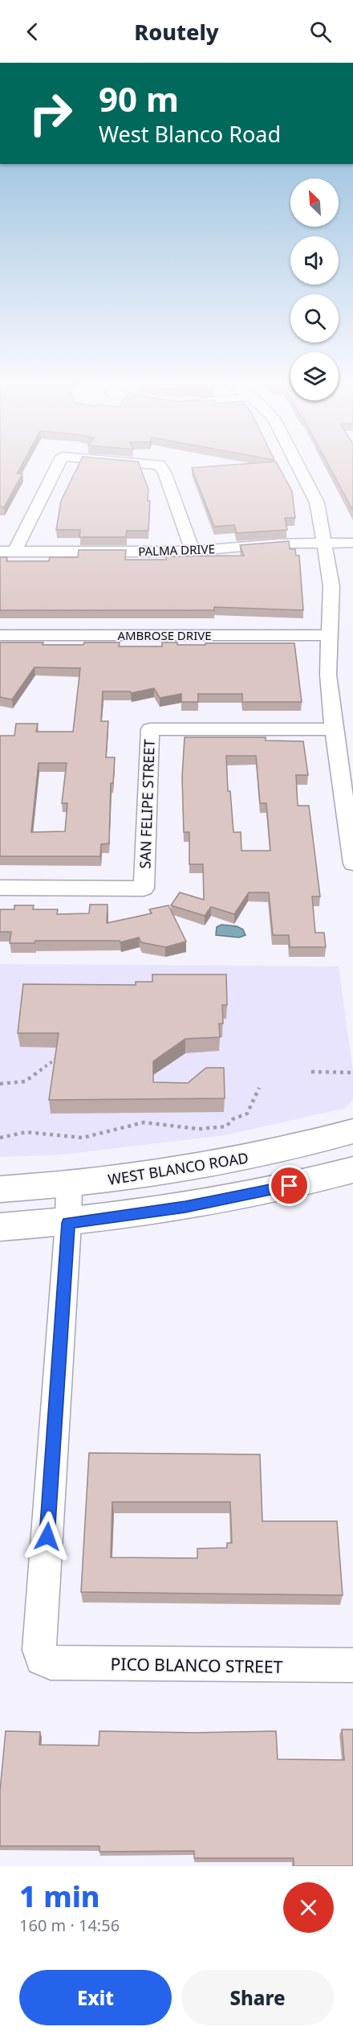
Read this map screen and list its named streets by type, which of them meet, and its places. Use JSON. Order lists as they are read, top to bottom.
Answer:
{
  "streets": {
    "main road": ["WEST BLANCO ROAD"],
    "street": [
      "PALMA DRIVE",
      "AMBROSE DRIVE",
      "SAN FELIPE STREET",
      "PICO BLANCO STREET"
    ]
  },
  "north": "top left",
  "page": {
    "header": "Routely",
    "turn": ["90 m", "West Blanco Road"],
    "heading": ["1 min", "160 m · 14:56"],
    "buttons": ["Exit", "Share"]
  }
}
